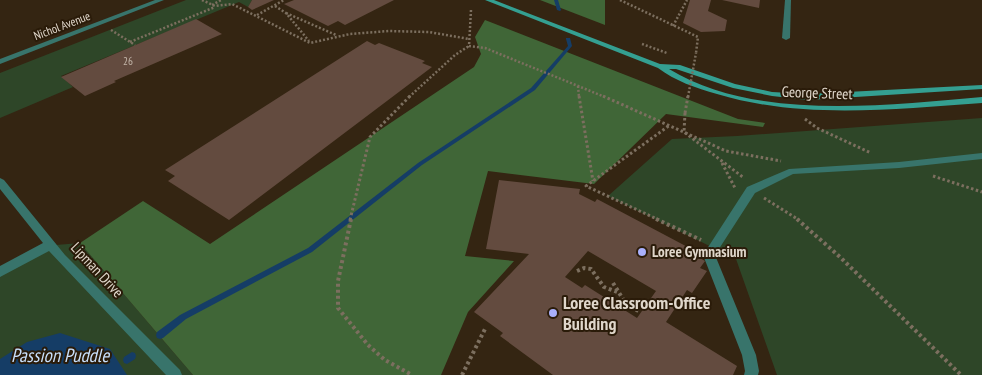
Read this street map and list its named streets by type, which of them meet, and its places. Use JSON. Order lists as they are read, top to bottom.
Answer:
{
  "streets": {
    "street": ["Nichol Avenue", "George Street", "Lipman Drive"]
  },
  "water": ["Passion Puddle"],
  "places": ["Loree Gymnasium", "Loree Classroom-Office Building"],
  "house_numbers": ["26"]
}
